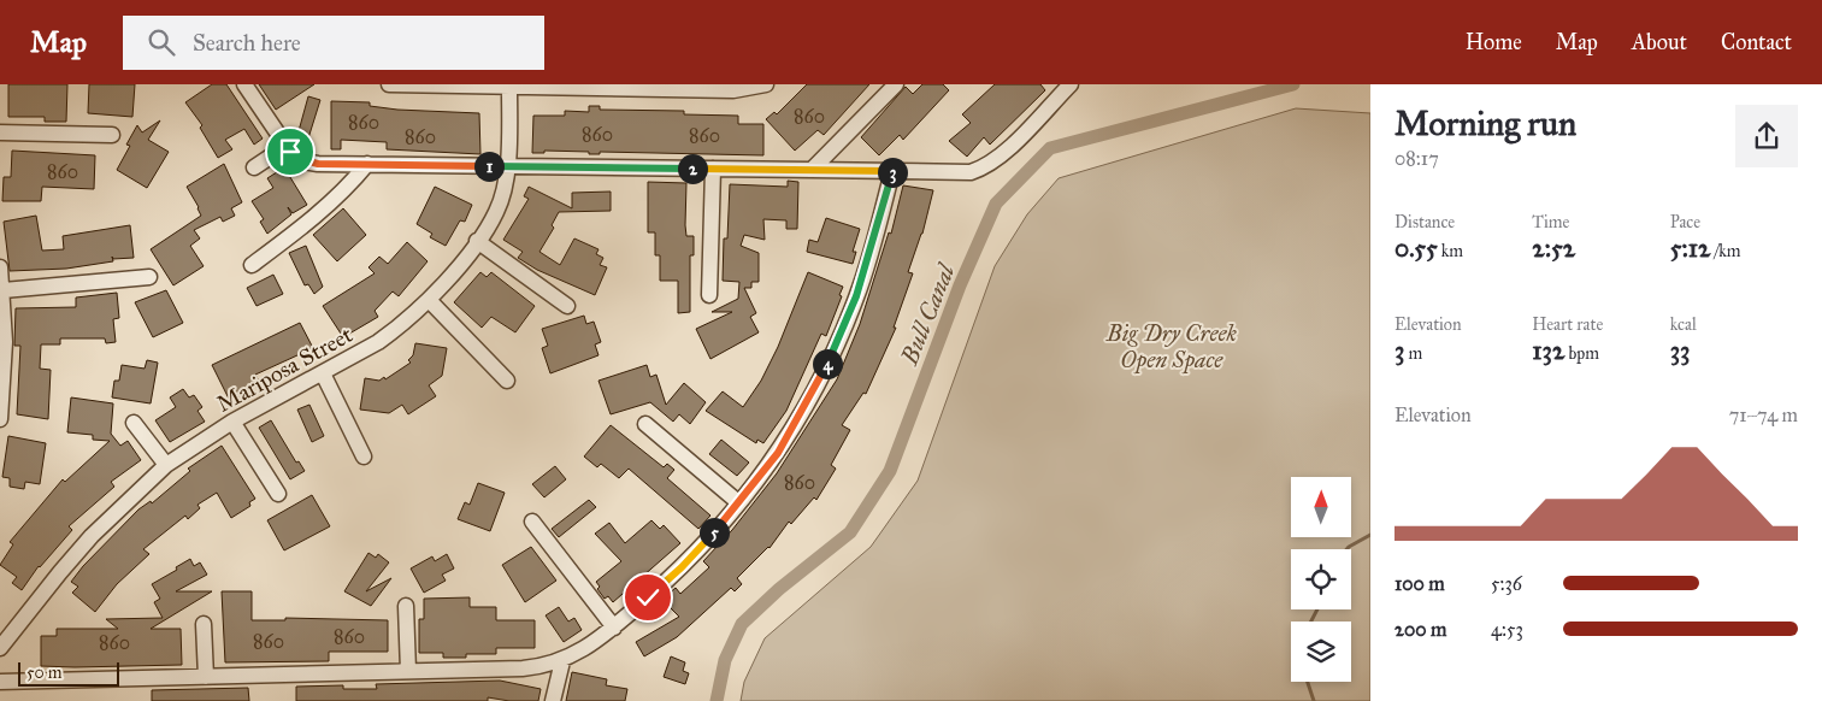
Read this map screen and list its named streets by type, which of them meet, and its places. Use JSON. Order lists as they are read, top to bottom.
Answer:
{
  "streets": {
    "street": ["Mariposa Street"]
  },
  "water": ["Bull Canal"],
  "parks": ["Big Dry Creek Open Space"],
  "house_numbers": [
    "860",
    "860",
    "860",
    "860",
    "860",
    "860",
    "860",
    "860",
    "860",
    "860"
  ],
  "scale_bar": "50 m",
  "north": "top",
  "page": {
    "header": "Map",
    "search": "Search here",
    "nav": [
      "Home",
      "Map",
      "About",
      "Contact"
    ],
    "heading": ["Morning run", "08:17"],
    "pins": [
      "1",
      "2",
      "3",
      "4",
      "5"
    ],
    "stats": [
      ["Distance", "0.55 km"],
      ["Time", "2:52"],
      ["Pace", "5:12 /km"],
      ["Elevation", "3 m"],
      ["Heart rate", "132 bpm"],
      ["kcal", "33"]
    ],
    "chart": ["Elevation", "71–74 m"],
    "list": [
      {
        "name": "100 m",
        "note": "5:36"
      },
      {
        "name": "200 m",
        "note": "4:53"
      }
    ],
    "scale": "50 m"
  }
}
